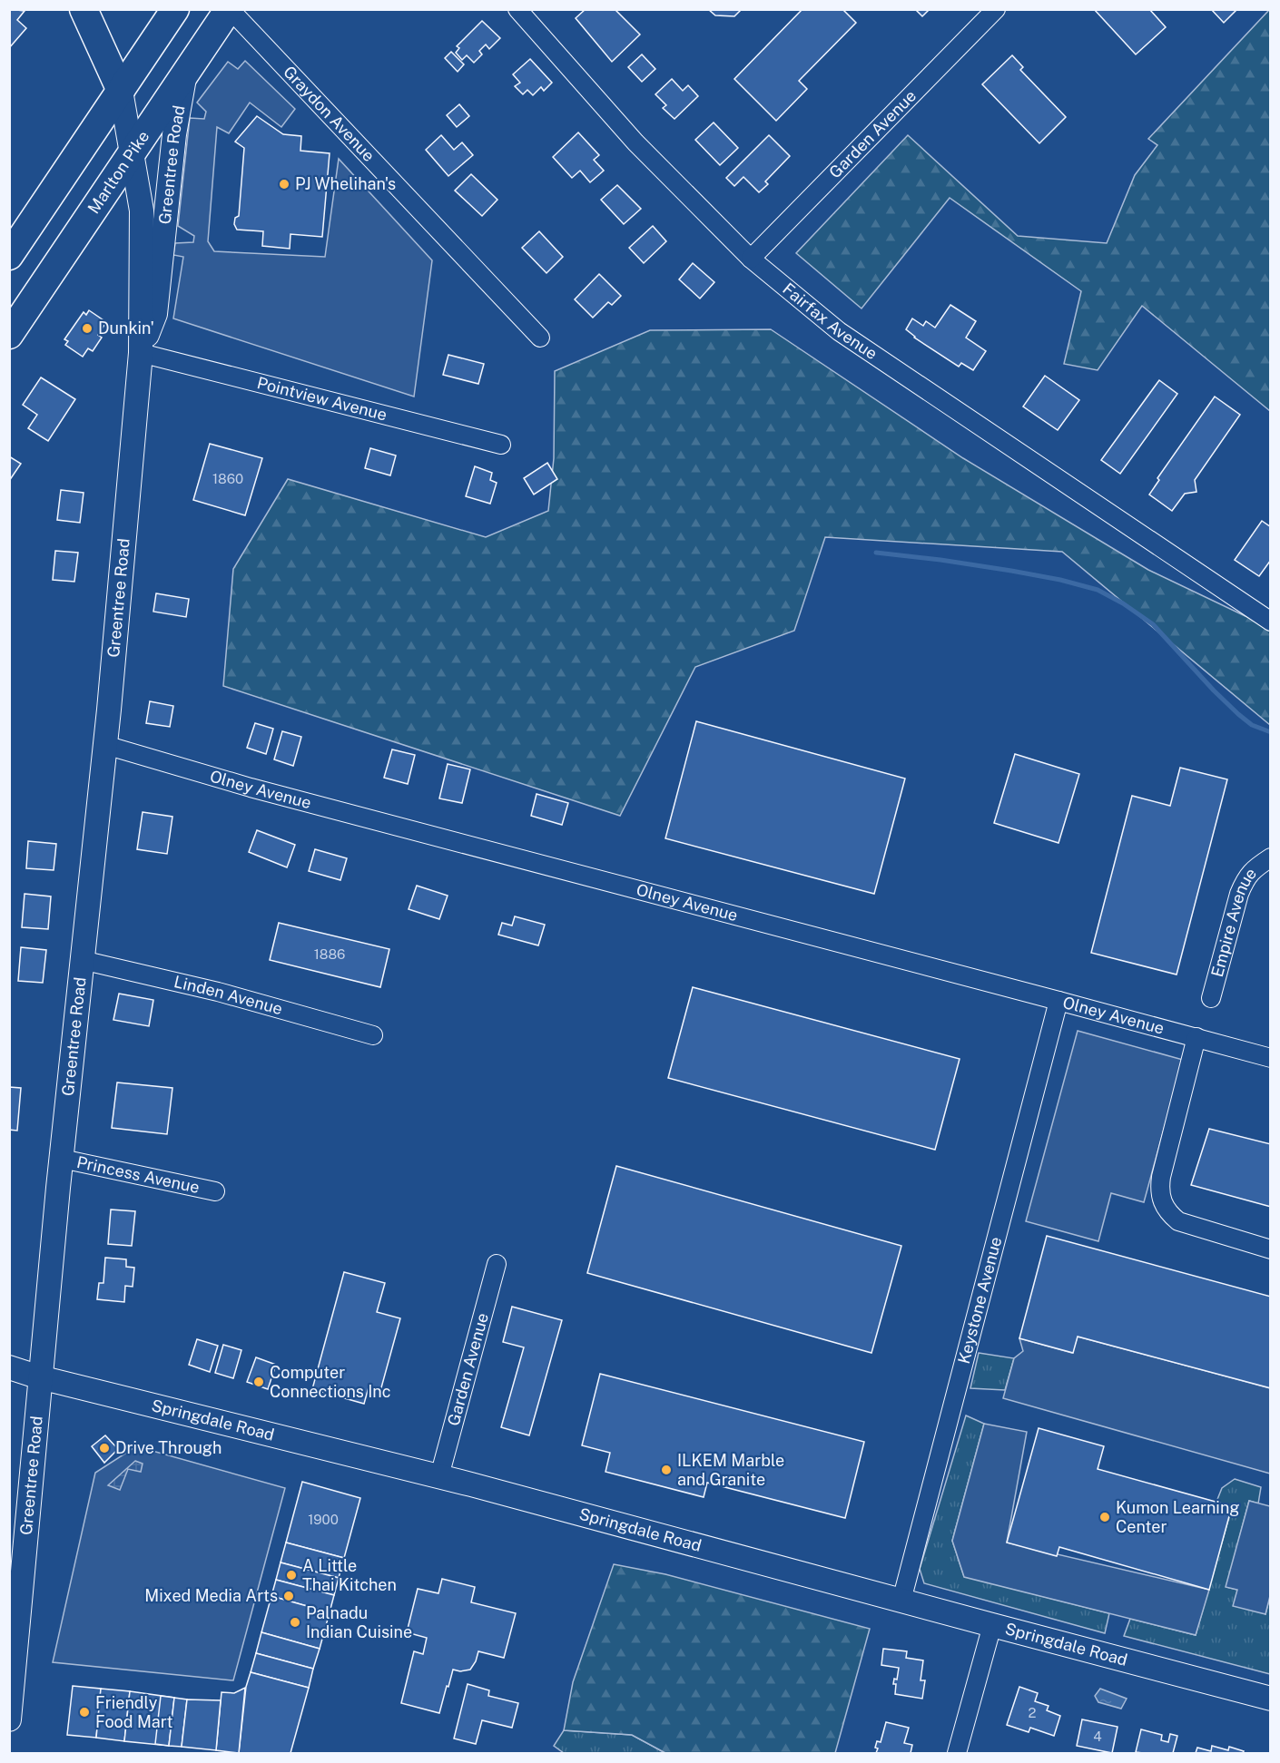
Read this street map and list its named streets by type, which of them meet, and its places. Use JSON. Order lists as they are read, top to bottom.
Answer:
{
  "streets": {
    "highway": ["Marlton Pike"],
    "main road": ["Greentree Road", "Springdale Road"],
    "street": [
      "Graydon Avenue",
      "Garden Avenue",
      "Fairfax Avenue",
      "Pointview Avenue",
      "Olney Avenue",
      "Empire Avenue",
      "Linden Avenue",
      "Princess Avenue",
      "Keystone Avenue"
    ]
  },
  "crossings": [
    ["Graydon Avenue", "Marlton Pike"],
    ["Garden Avenue", "Fairfax Avenue"],
    ["Garden Avenue", "Springdale Road"],
    ["Greentree Road", "Marlton Pike"],
    ["Greentree Road", "Pointview Avenue"],
    ["Greentree Road", "Olney Avenue"],
    ["Greentree Road", "Linden Avenue"],
    ["Greentree Road", "Princess Avenue"],
    ["Greentree Road", "Springdale Road"],
    ["Olney Avenue", "Keystone Avenue"],
    ["Keystone Avenue", "Springdale Road"]
  ],
  "places": [
    "PJ Whelihan's",
    "Dunkin'",
    "Computer Connections Inc",
    "Drive Through",
    "ILKEM Marble and Granite",
    "Kumon Learning Center",
    "A Little Thai Kitchen",
    "Mixed Media Arts",
    "Palnadu Indian Cuisine",
    "Friendly Food Mart"
  ],
  "house_numbers": [
    "1860",
    "1886",
    "1900",
    "2",
    "4"
  ]
}
